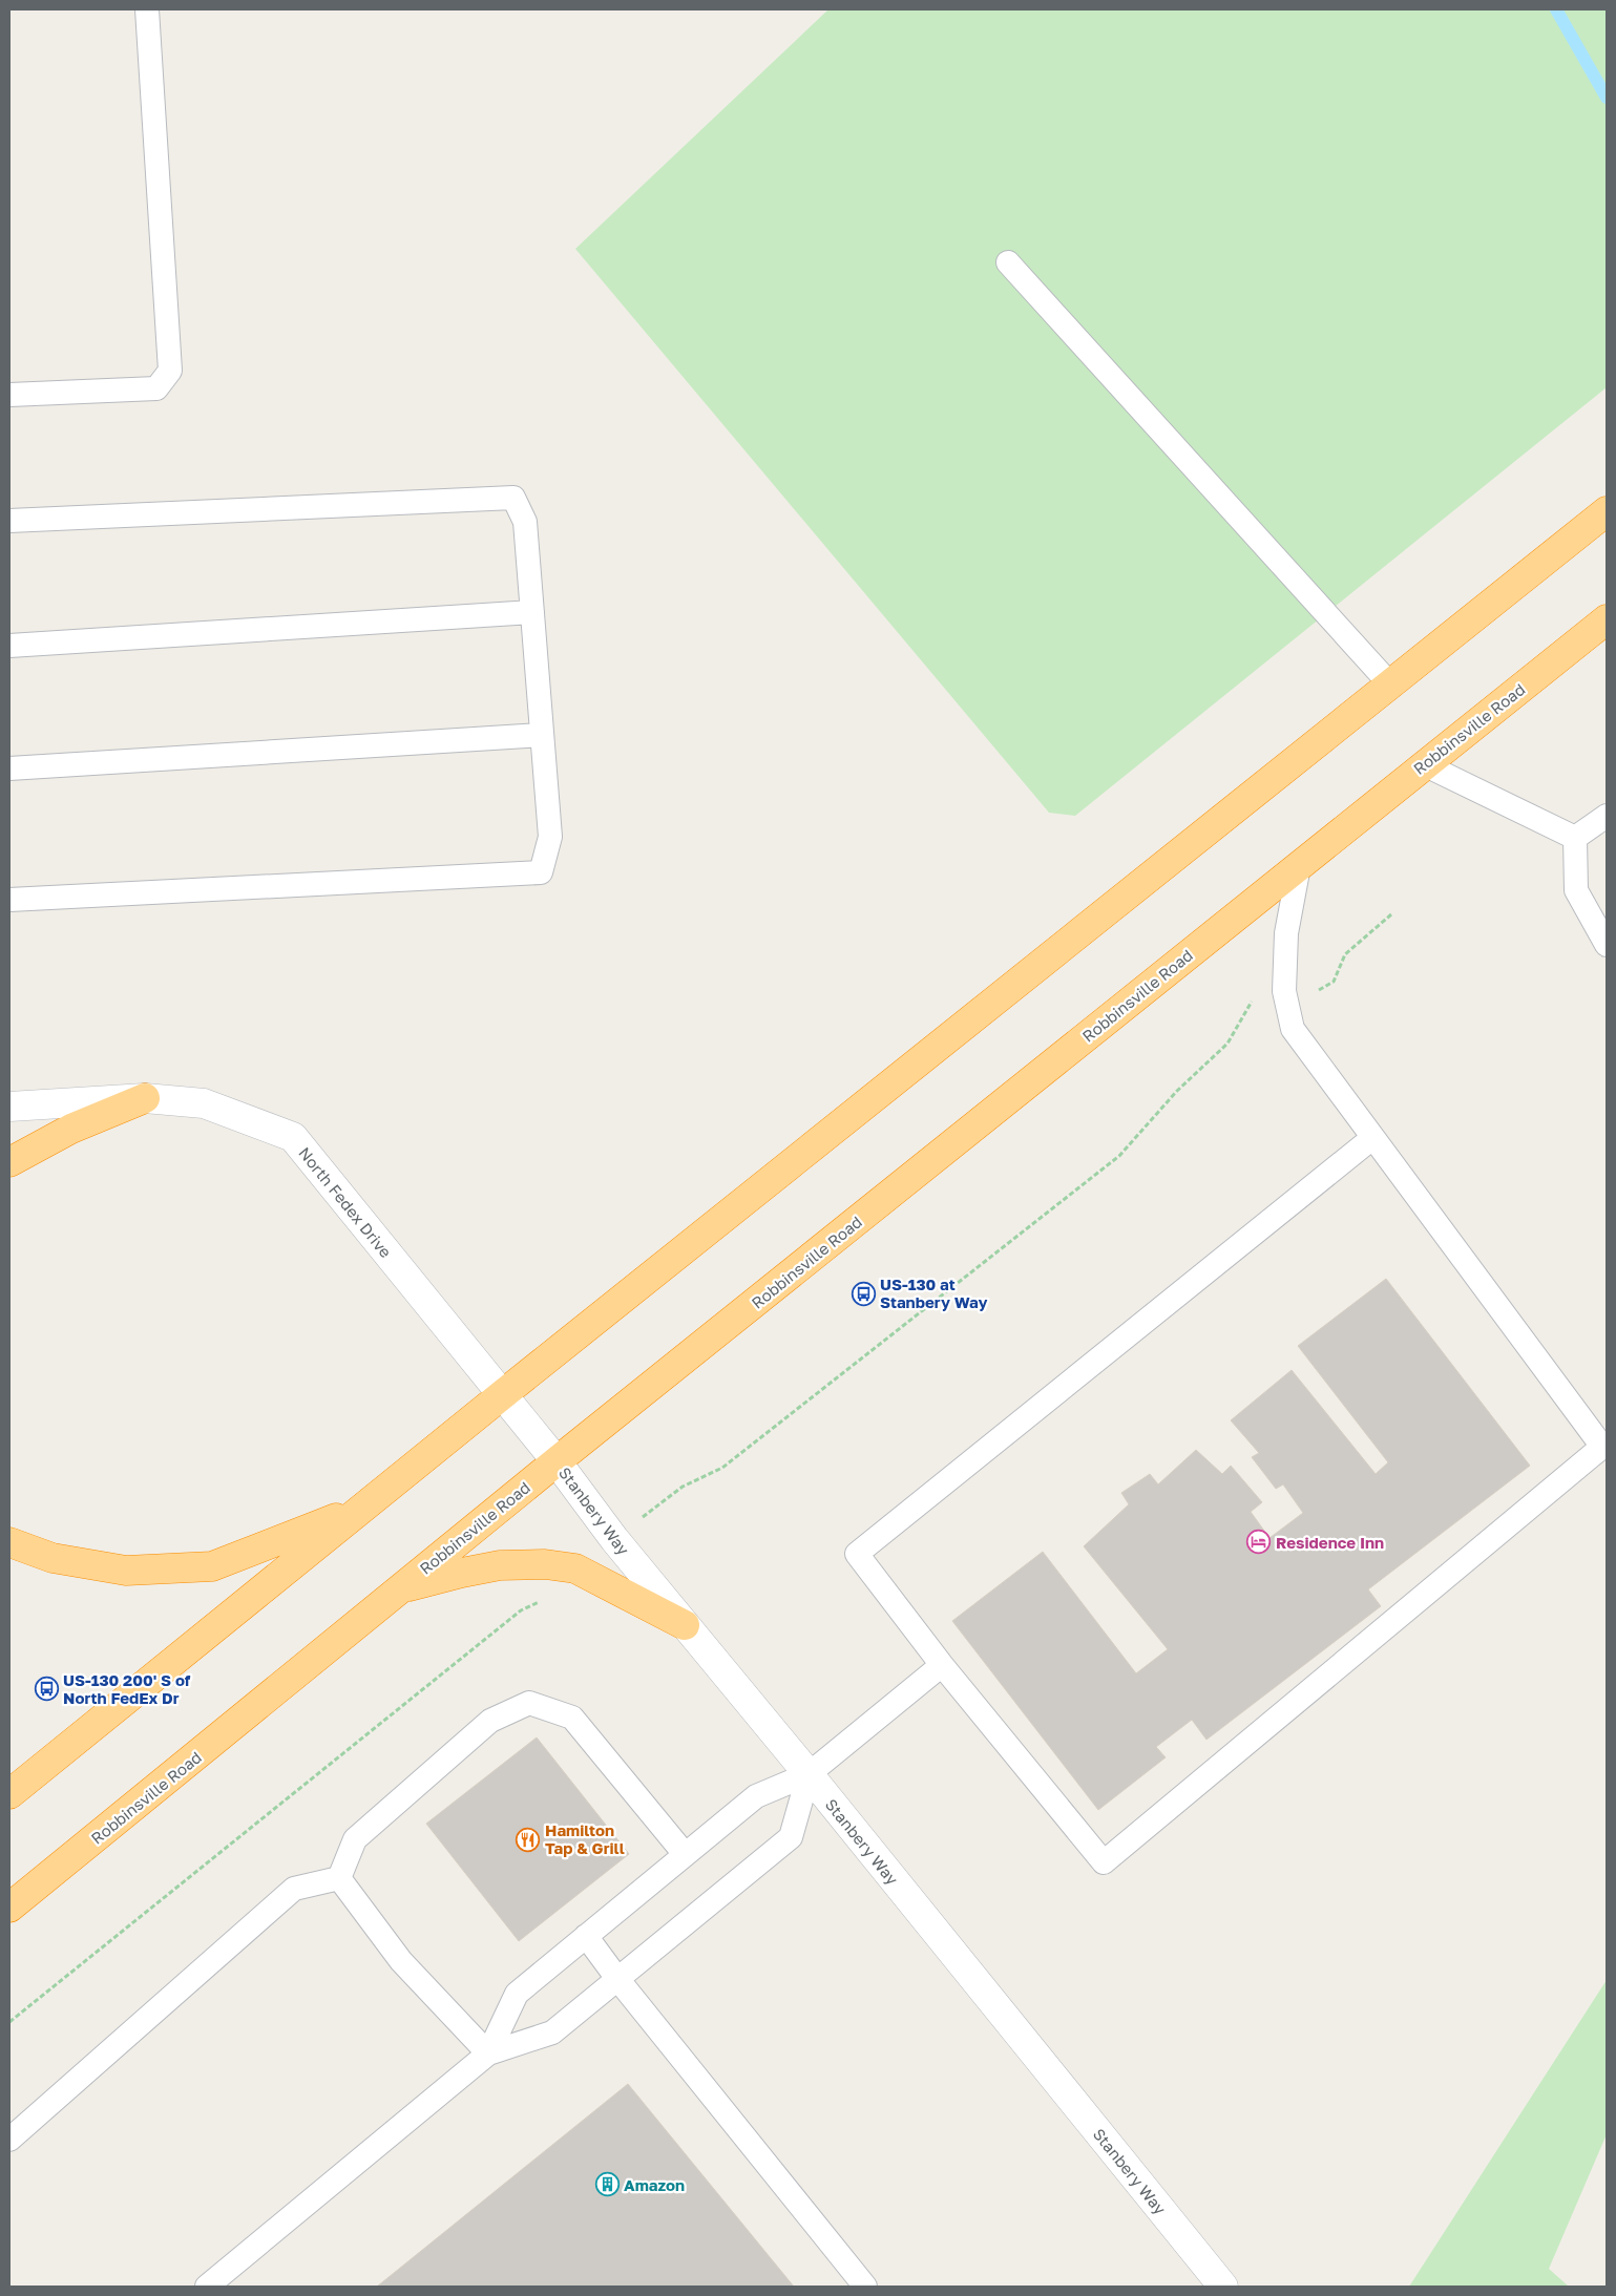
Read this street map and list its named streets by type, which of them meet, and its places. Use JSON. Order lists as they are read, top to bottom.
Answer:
{
  "streets": {
    "highway": ["Robbinsville Road"],
    "street": ["North Fedex Drive", "Stanbery Way"]
  },
  "crossings": [
    ["Robbinsville Road", "Stanbery Way"],
    ["North Fedex Drive", "Stanbery Way"]
  ],
  "places": {
    "bus stop": ["US-130 at Stanbery Way", "US-130 200' S of North FedEx Dr"],
    "hotel": ["Residence Inn"],
    "restaurant": ["Hamilton Tap & Grill"],
    "building": ["Amazon"]
  }
}
